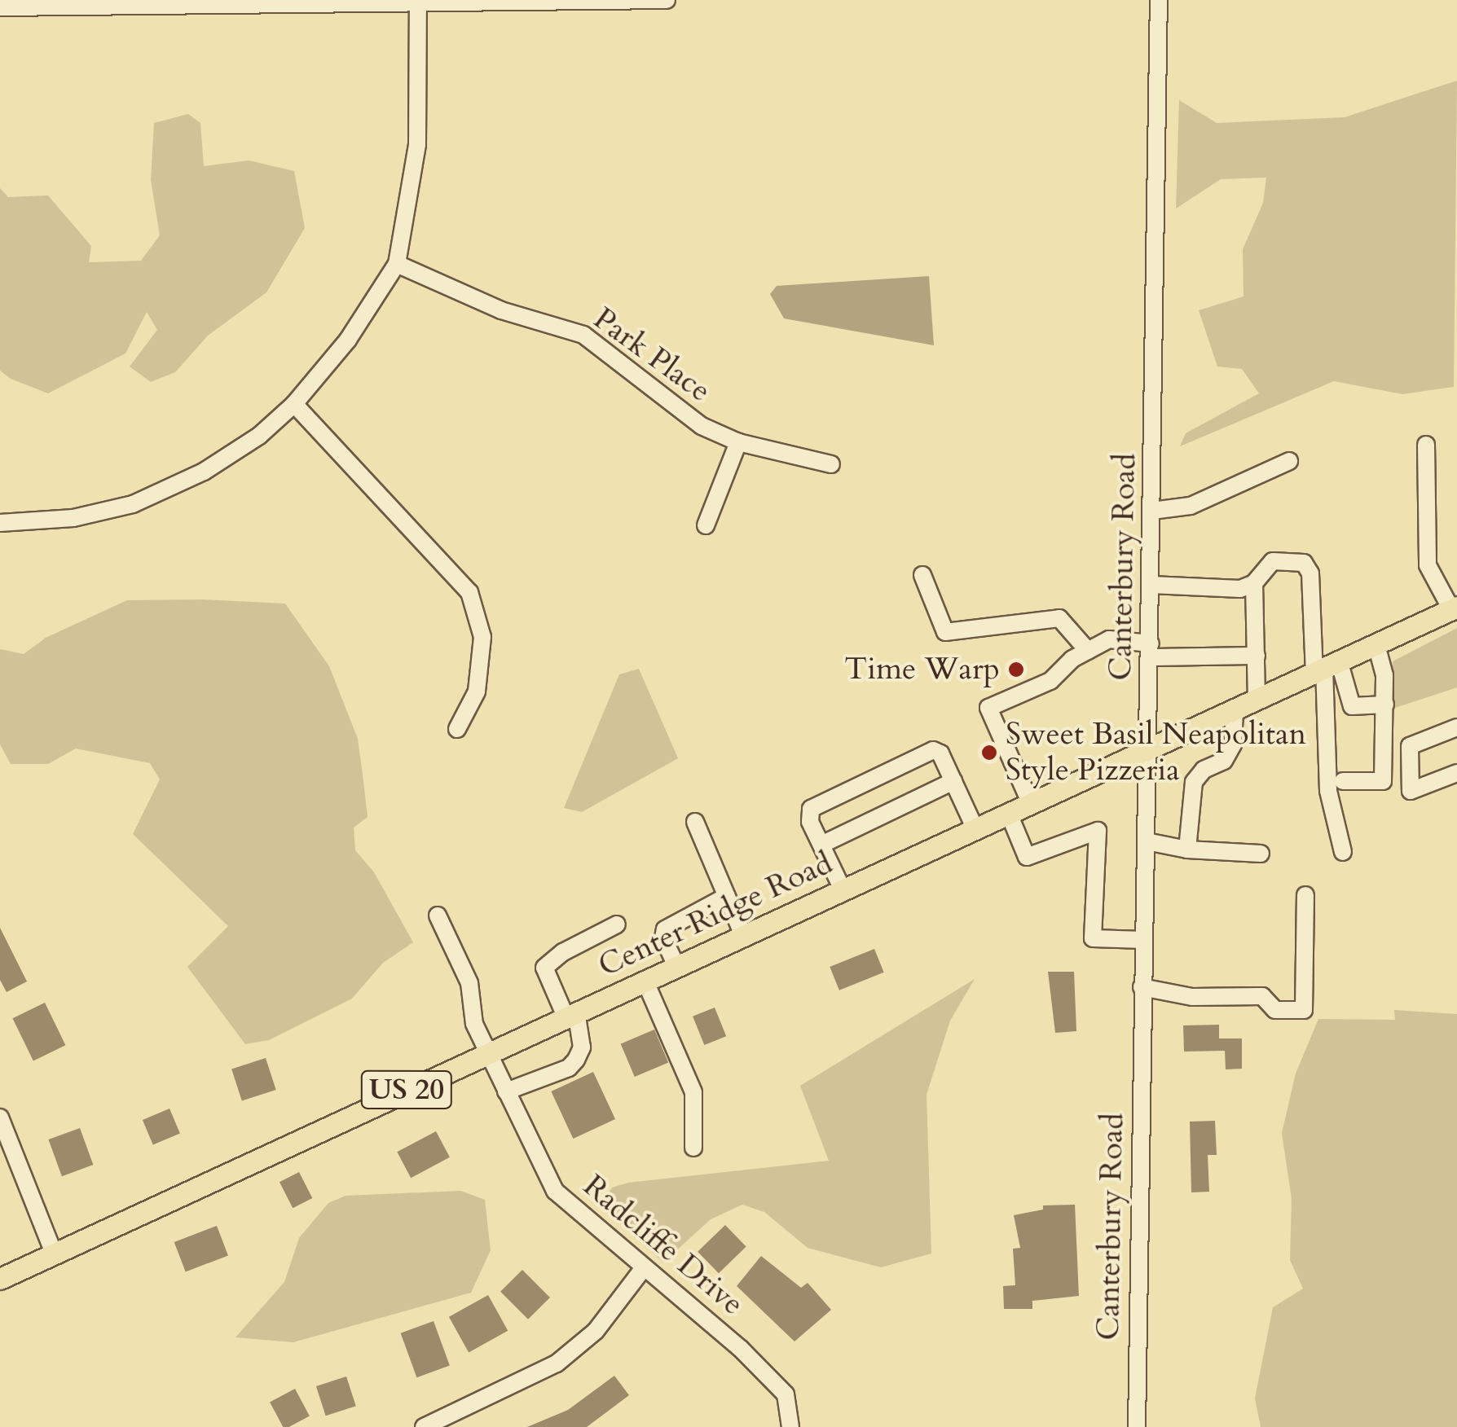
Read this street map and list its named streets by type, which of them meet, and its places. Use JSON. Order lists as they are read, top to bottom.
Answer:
{
  "streets": {
    "main road": ["Center Ridge Road", "US 20"],
    "street": ["Park Place", "Canterbury Road", "Radcliffe Drive"]
  },
  "crossings": [
    ["Canterbury Road", "Center Ridge Road"],
    ["Center Ridge Road", "Radcliffe Drive"]
  ],
  "places": ["Time Warp", "Sweet Basil Neapolitan Style Pizzeria"]
}
